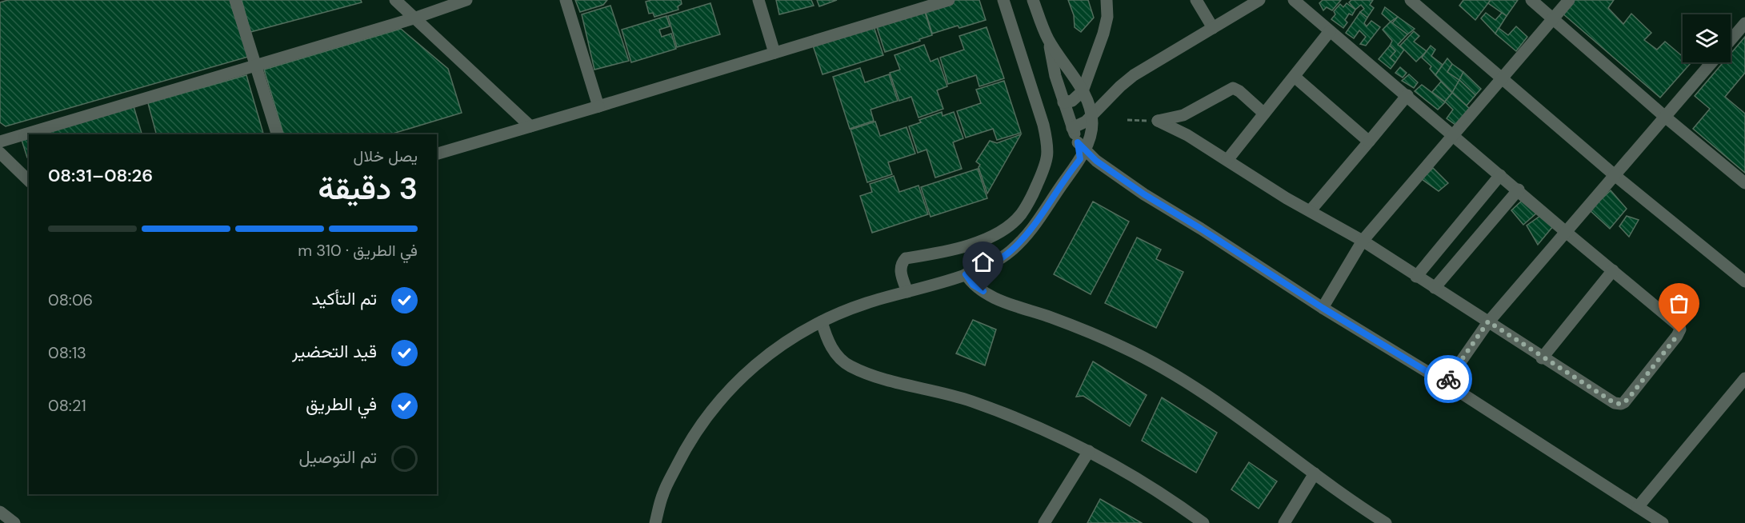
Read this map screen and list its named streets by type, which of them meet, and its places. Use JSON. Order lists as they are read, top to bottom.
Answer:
{
  "page": {
    "heading": ["3 دقيقة", "يصل خلال", "08:26–08:31"],
    "bar": "في الطريق · 310 m",
    "list": [
      ["تم التأكيد", "08:06"],
      ["قيد التحضير", "08:13"],
      ["في الطريق", "08:21"],
      "تم التوصيل"
    ]
  }
}
